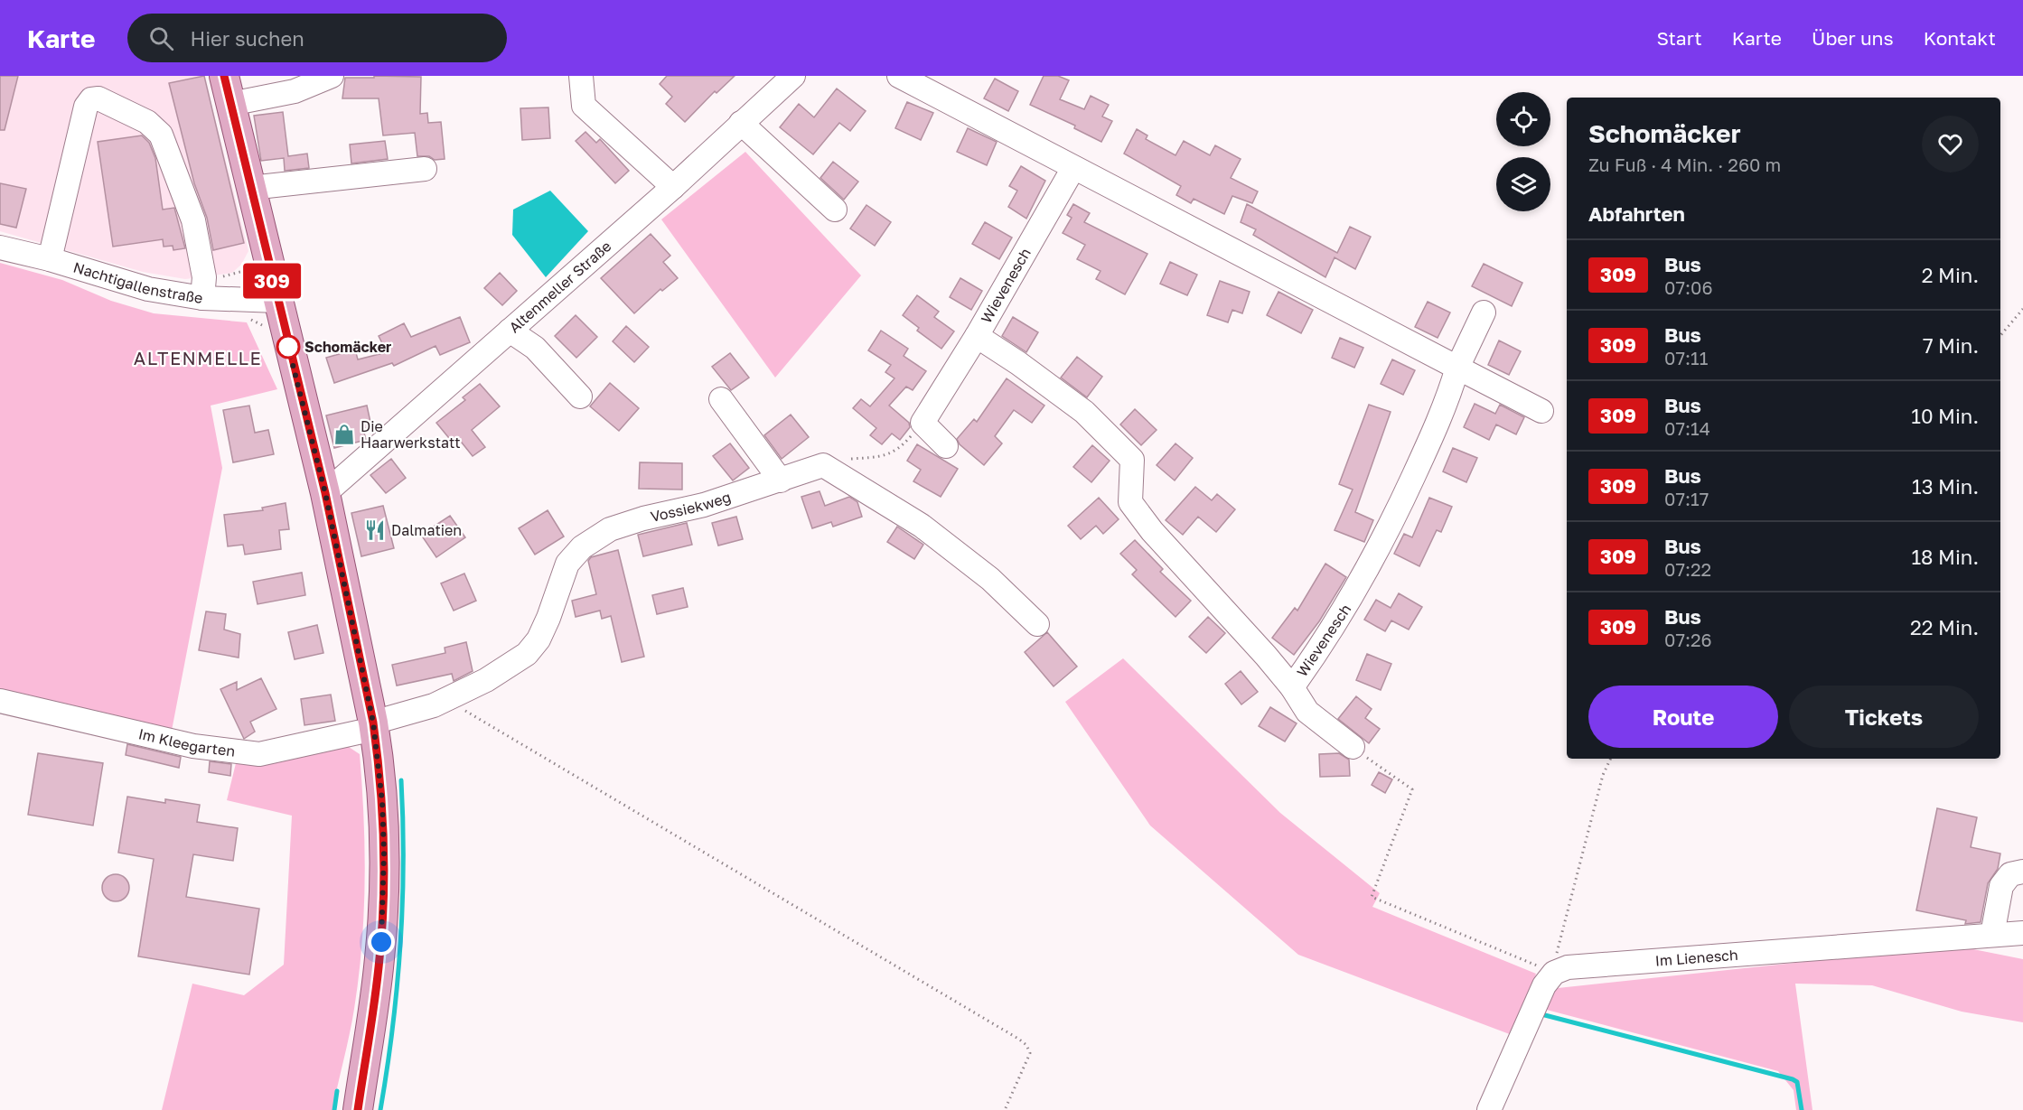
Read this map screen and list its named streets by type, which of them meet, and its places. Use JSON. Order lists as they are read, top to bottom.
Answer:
{
  "streets": {
    "street": [
      "Nachtigallenstraße",
      "Wievenesch",
      "Altenmeller Straße",
      "Vossiekweg",
      "Im Kleegarten",
      "Im Lienesch"
    ]
  },
  "crossings": [
    ["Vossiekweg", "Im Kleegarten"]
  ],
  "districts": ["ALTENMELLE"],
  "places": {
    "other": ["Schomäcker"],
    "shop": ["Die Haarwerkstatt"],
    "restaurant": ["Dalmatien"]
  },
  "lines": ["bus line 309"],
  "page": {
    "header": "Karte",
    "search": "Hier suchen",
    "nav": [
      "Start",
      "Karte",
      "Über uns",
      "Kontakt"
    ],
    "on_map": "309",
    "heading": [
      ["Schomäcker", "Zu Fuß · 4 Min. · 260 m"],
      "Abfahrten"
    ],
    "list": [
      {
        "mark": "309",
        "name": "Bus",
        "note": "07:06",
        "value": "2 Min."
      },
      {
        "mark": "309",
        "name": "Bus",
        "note": "07:11",
        "value": "7 Min."
      },
      {
        "mark": "309",
        "name": "Bus",
        "note": "07:14",
        "value": "10 Min."
      },
      {
        "mark": "309",
        "name": "Bus",
        "note": "07:17",
        "value": "13 Min."
      },
      {
        "mark": "309",
        "name": "Bus",
        "note": "07:22",
        "value": "18 Min."
      },
      {
        "mark": "309",
        "name": "Bus",
        "note": "07:26",
        "value": "22 Min."
      }
    ],
    "buttons": ["Route", "Tickets"]
  }
}
